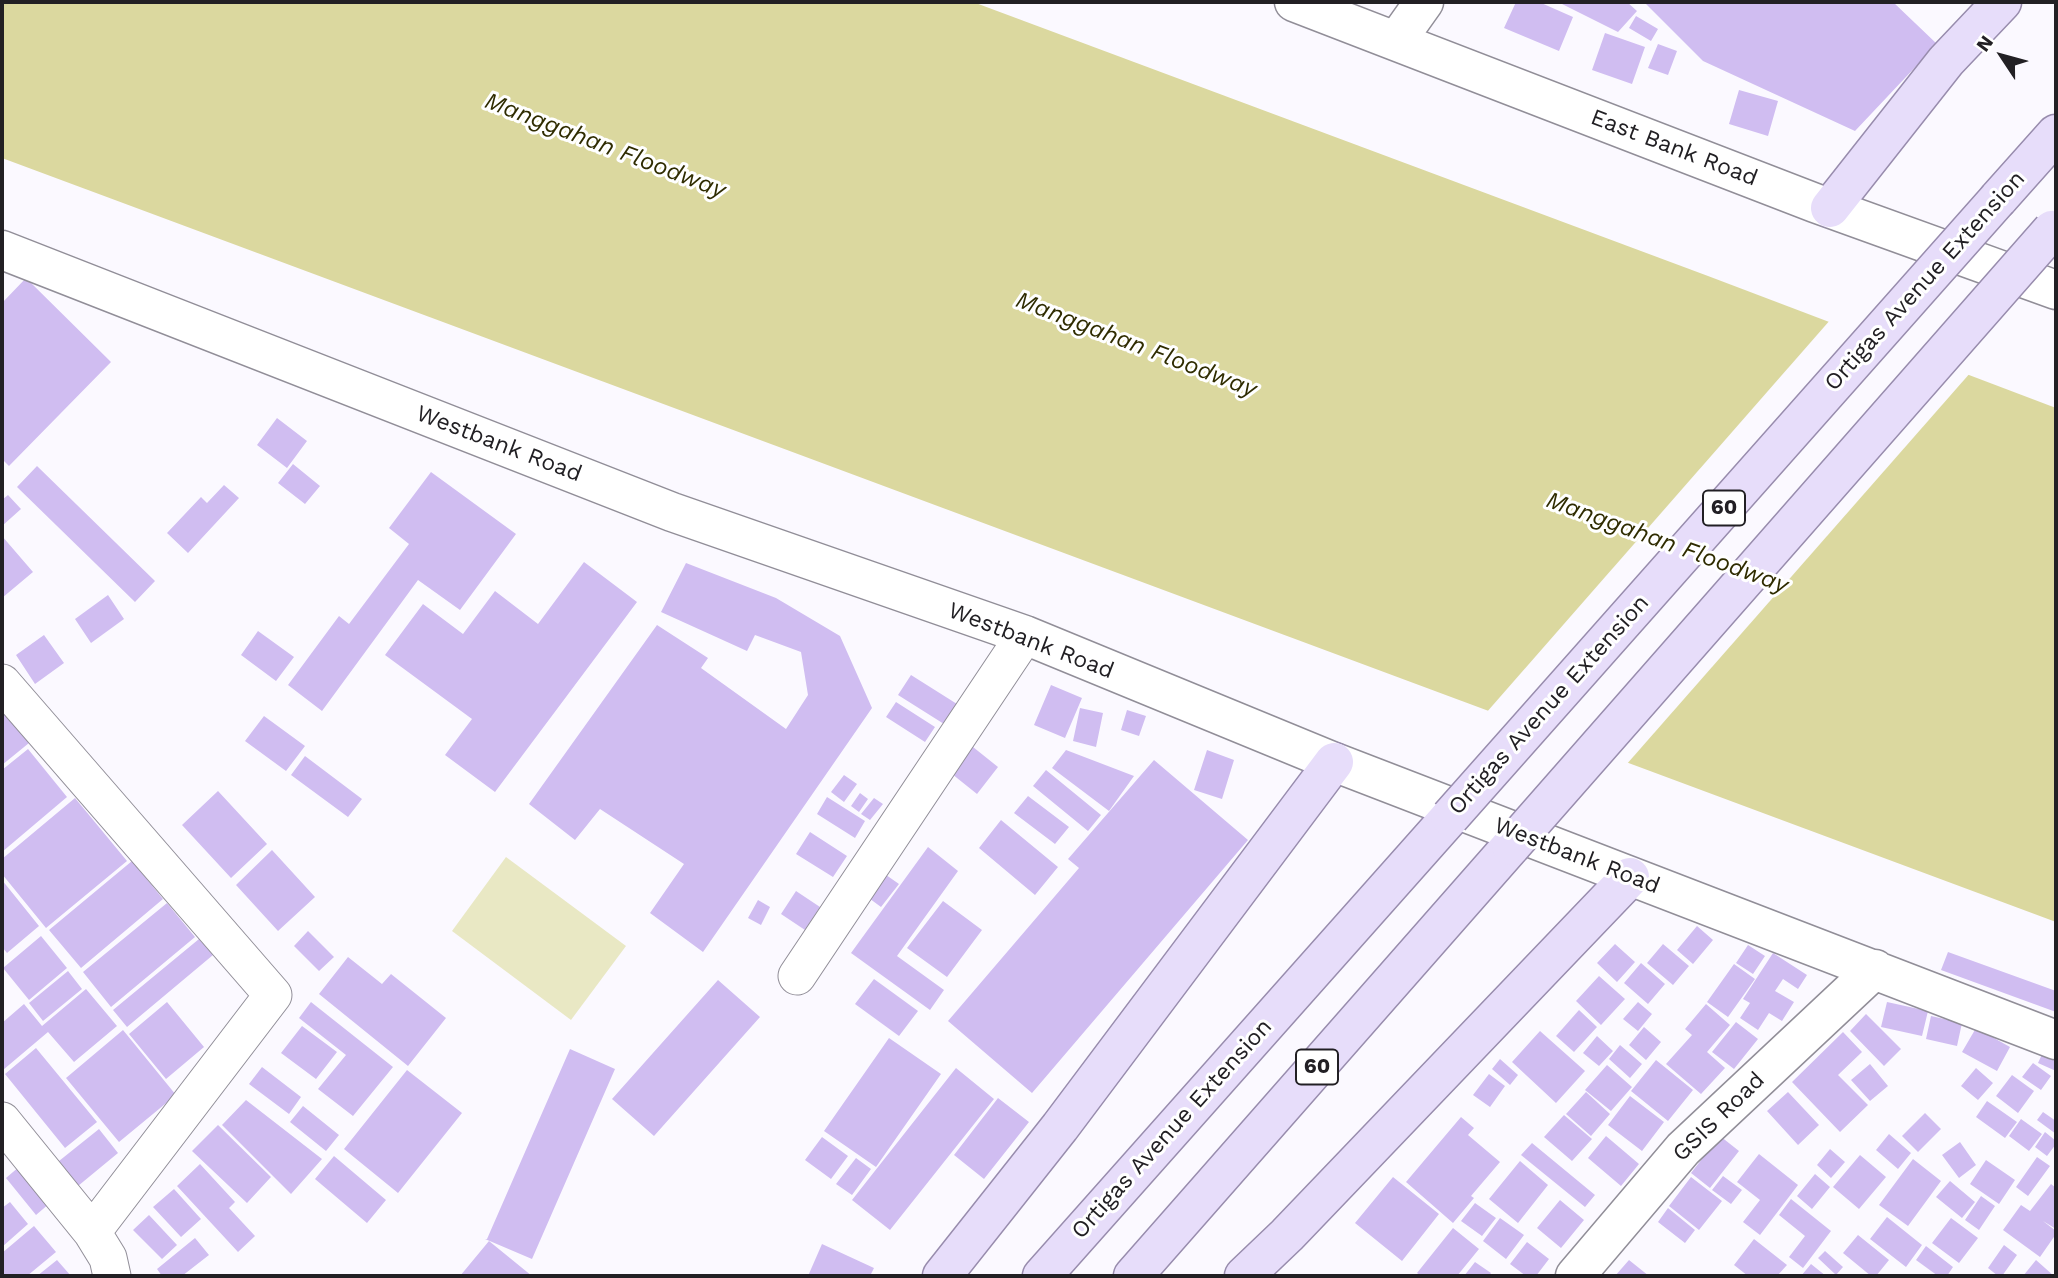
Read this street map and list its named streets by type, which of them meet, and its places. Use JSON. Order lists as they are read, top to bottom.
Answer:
{
  "streets": {
    "main road": ["Ortigas Avenue Extension", "60"],
    "street": ["East Bank Road", "Westbank Road", "GSIS Road"]
  },
  "crossings": [
    ["Westbank Road", "GSIS Road"]
  ],
  "water": ["Manggahan Floodway"],
  "north": "top left"
}
